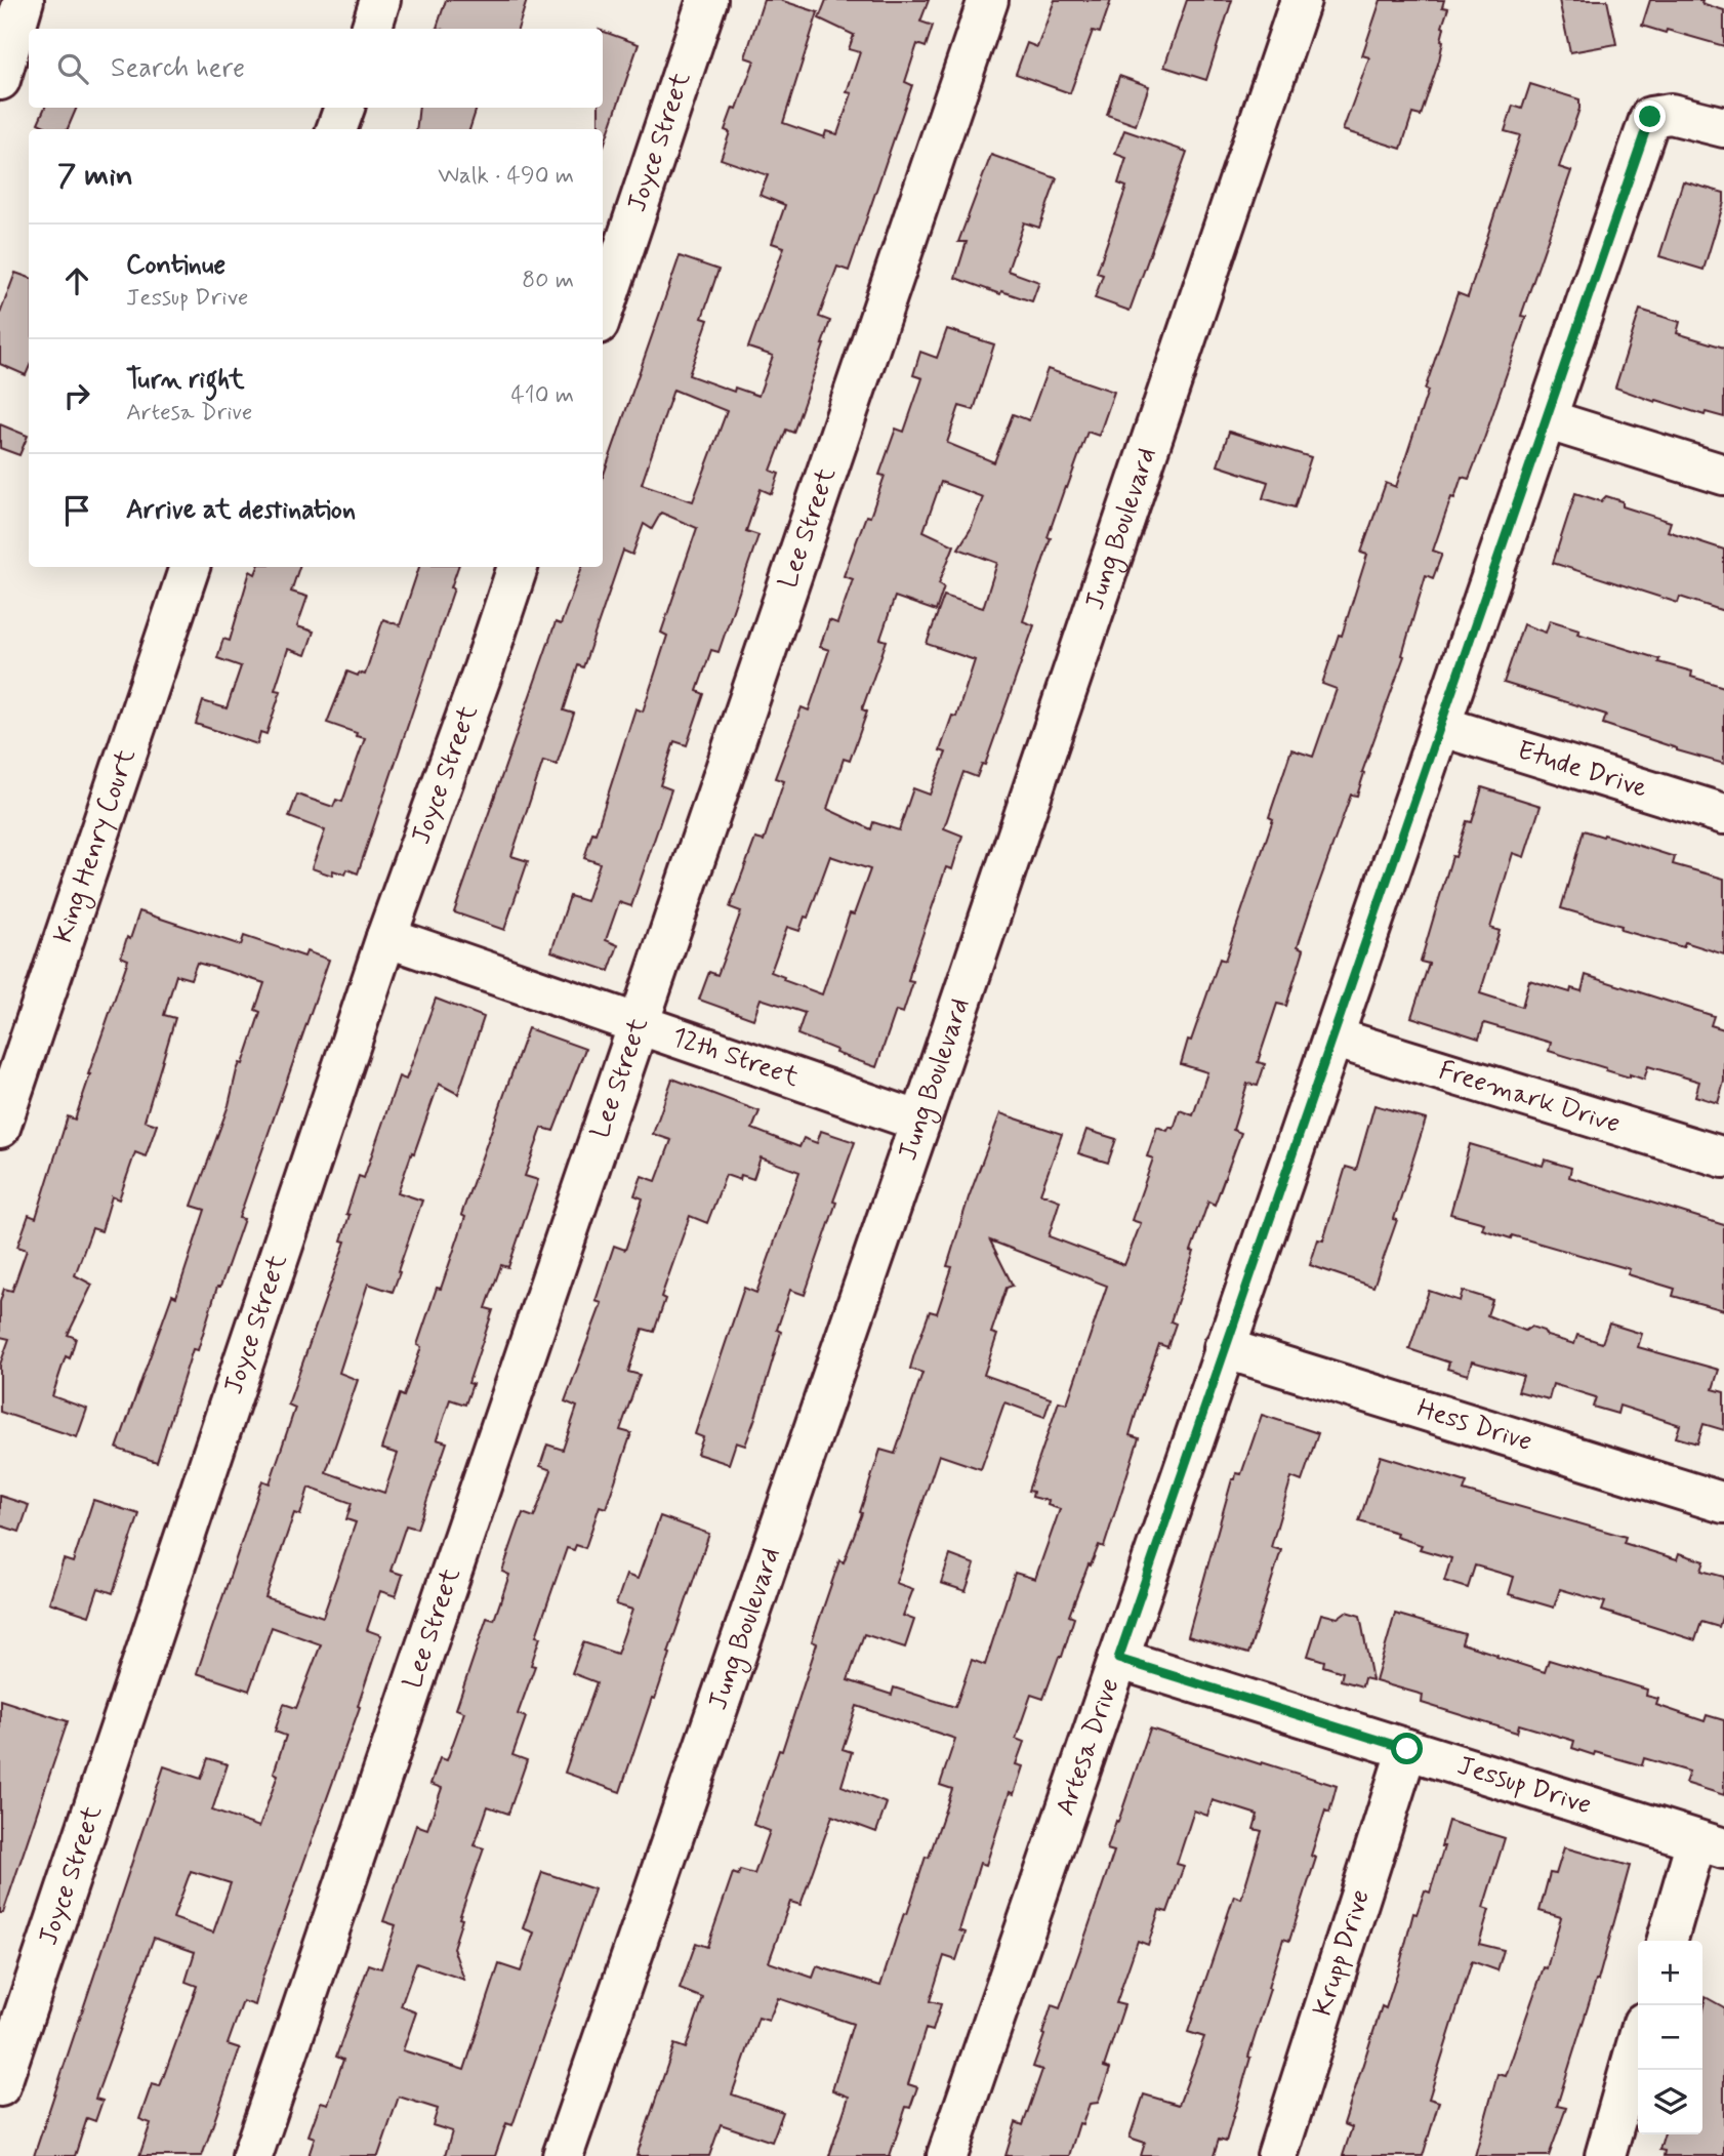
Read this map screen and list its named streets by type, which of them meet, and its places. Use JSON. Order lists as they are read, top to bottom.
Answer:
{
  "streets": {
    "street": [
      "Joyce Street",
      "Lee Street",
      "Jung Boulevard",
      "Etude Drive",
      "King Henry Court",
      "12th Street",
      "Freemark Drive",
      "Hess Drive",
      "Artesa Drive",
      "Jessup Drive",
      "Krupp Drive"
    ]
  },
  "crossings": [
    ["Joyce Street", "12th Street"],
    ["Lee Street", "12th Street"],
    ["Jung Boulevard", "12th Street"],
    ["Etude Drive", "Artesa Drive"],
    ["Freemark Drive", "Artesa Drive"],
    ["Hess Drive", "Artesa Drive"],
    ["Artesa Drive", "Jessup Drive"],
    ["Jessup Drive", "Krupp Drive"]
  ],
  "page": {
    "search": "Search here",
    "heading": ["7 min", "Walk · 490 m"],
    "list": [
      ["Continue", "Jessup Drive", "80 m"],
      ["Turn right", "Artesa Drive", "410 m"],
      "Arrive at destination"
    ],
    "map_buttons": ["+", "−"]
  }
}
